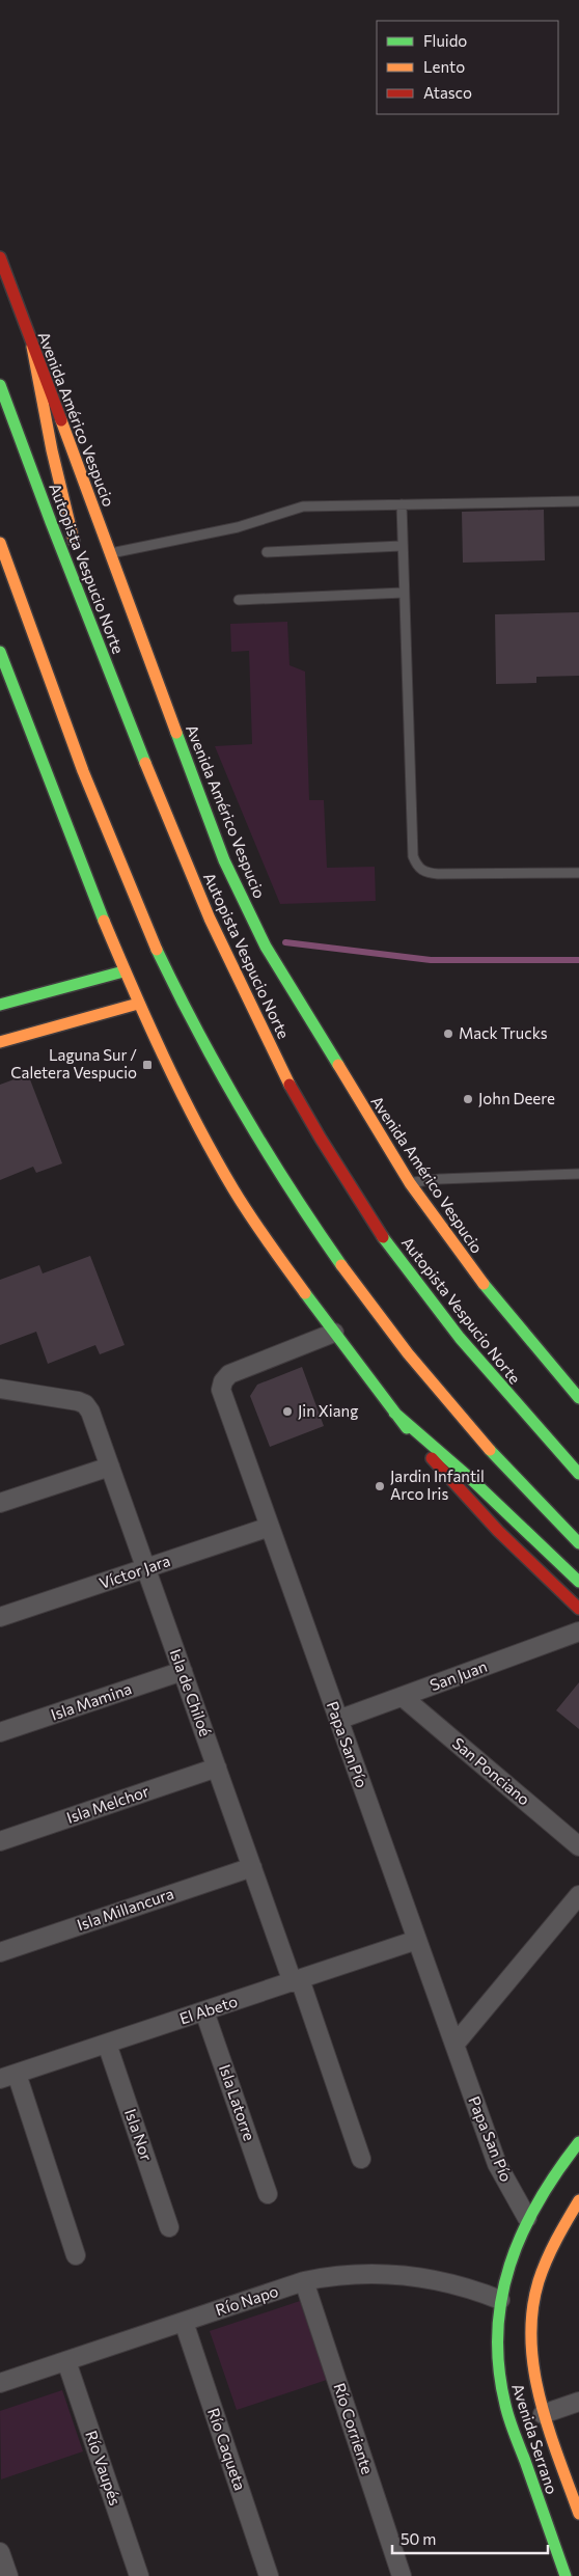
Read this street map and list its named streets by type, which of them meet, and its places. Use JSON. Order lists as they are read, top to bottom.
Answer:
{
  "streets": {
    "main road": ["Avenida Américo Vespucio", "Autopista Vespucio Norte", "Avenida Serrano"],
    "street": [
      "Víctor Jara",
      "San Juan",
      "Isla de Chiloé",
      "Isla Mamina",
      "Papa San Pío",
      "San Ponciano",
      "Isla Melchor",
      "Isla Millancura",
      "El Abeto",
      "Isla Latorre",
      "Isla Nor",
      "Río Napo",
      "Río Corriente",
      "Río Caqueta",
      "Río Vaupés"
    ]
  },
  "crossings": [
    ["Víctor Jara", "Isla de Chiloé"],
    ["Víctor Jara", "Papa San Pío"],
    ["San Juan", "Papa San Pío"],
    ["San Juan", "San Ponciano"],
    ["Isla de Chiloé", "Isla Mamina"],
    ["Isla de Chiloé", "Isla Melchor"],
    ["Isla de Chiloé", "Isla Millancura"],
    ["Isla de Chiloé", "El Abeto"],
    ["Papa San Pío", "El Abeto"],
    ["Papa San Pío", "Avenida Serrano"],
    ["El Abeto", "Isla Latorre"],
    ["El Abeto", "Isla Nor"],
    ["Río Napo", "Río Corriente"],
    ["Río Napo", "Avenida Serrano"],
    ["Río Napo", "Río Caqueta"],
    ["Río Napo", "Río Vaupés"]
  ],
  "places": {
    "other": [
      "Mack Trucks",
      "John Deere",
      "Jin Xiang",
      "Jardin Infantil Arco Iris"
    ],
    "transit": ["Laguna Sur / Caletera Vespucio"]
  },
  "legend": ["Fluido", "Lento", "Atasco"],
  "scale_bar": "50 m"
}
